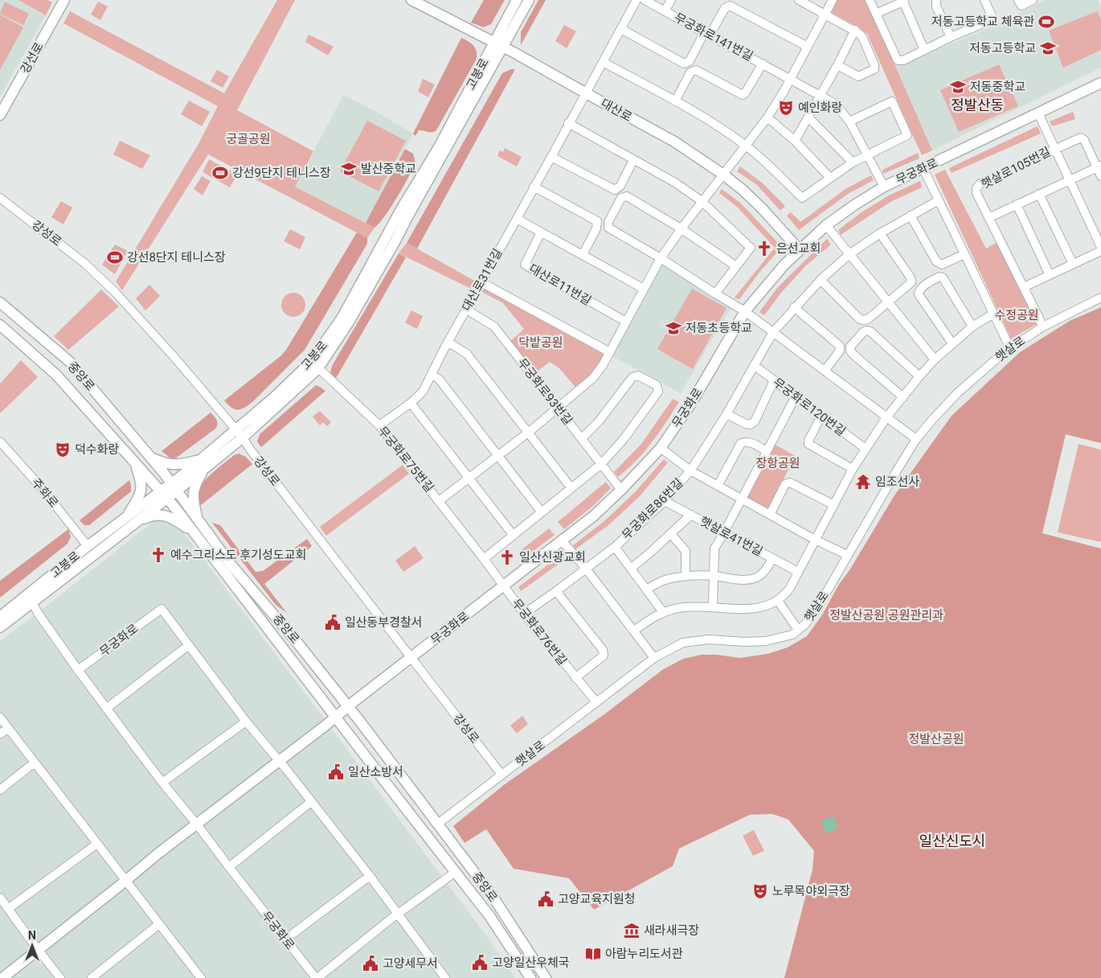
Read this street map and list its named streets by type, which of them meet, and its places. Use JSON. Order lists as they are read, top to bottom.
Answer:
{
  "streets": {
    "main road": [
      "강선로",
      "고봉로",
      "대산로",
      "무궁화로",
      "중앙로"
    ],
    "street": [
      "무궁화로141번길",
      "햇살로105번길",
      "강성로",
      "대산로31번길",
      "대산로11번길",
      "햇살로",
      "무궁화로93번길",
      "무궁화로120번길",
      "무궁화로75번길",
      "주화로",
      "무궁화로86번길",
      "햇살로41번길",
      "무궁화로76번길"
    ]
  },
  "crossings": [
    ["무궁화로141번길", "무궁화로"],
    ["고봉로", "대산로"],
    ["고봉로", "강성로"],
    ["고봉로", "중앙로"],
    ["고봉로", "무궁화로75번길"],
    ["고봉로", "주화로"],
    ["대산로", "무궁화로"],
    ["대산로", "대산로31번길"],
    ["햇살로105번길", "무궁화로"],
    ["무궁화로", "강성로"],
    ["무궁화로", "중앙로"],
    ["무궁화로", "무궁화로93번길"],
    ["무궁화로", "무궁화로75번길"],
    ["무궁화로", "무궁화로76번길"],
    ["강성로", "햇살로"],
    ["대산로31번길", "무궁화로93번길"],
    ["대산로31번길", "무궁화로75번길"],
    ["햇살로", "중앙로"],
    ["햇살로", "무궁화로76번길"],
    ["무궁화로75번길", "무궁화로76번길"],
    ["무궁화로86번길", "햇살로41번길"],
    ["무궁화로86번길", "무궁화로76번길"]
  ],
  "districts": ["정발산동", "일산신도시"],
  "parks": [
    "궁골공원",
    "수정공원",
    "닥밭공원",
    "장항공원",
    "정발산공원 공원관리과",
    "정발산공원"
  ],
  "places": {
    "sports": ["저동고등학교 체육관", "강선9단지 테니스장", "강선8단지 테니스장"],
    "school or university": [
      "저동고등학교",
      "저동중학교",
      "발산중학교",
      "저동초등학교"
    ],
    "theatre": ["예인화랑", "덕수화랑", "노루목야외극장"],
    "church": ["은선교회", "예수그리스도 후기성도교회", "일산신광교회"],
    "temple": ["임조선사"],
    "public building": [
      "일산동부경찰서",
      "일산소방서",
      "고양교육지원청",
      "고양일산우체국",
      "고양세무서"
    ],
    "museum": ["새라새극장"],
    "library": ["아람누리도서관"]
  },
  "north": "top"
}
